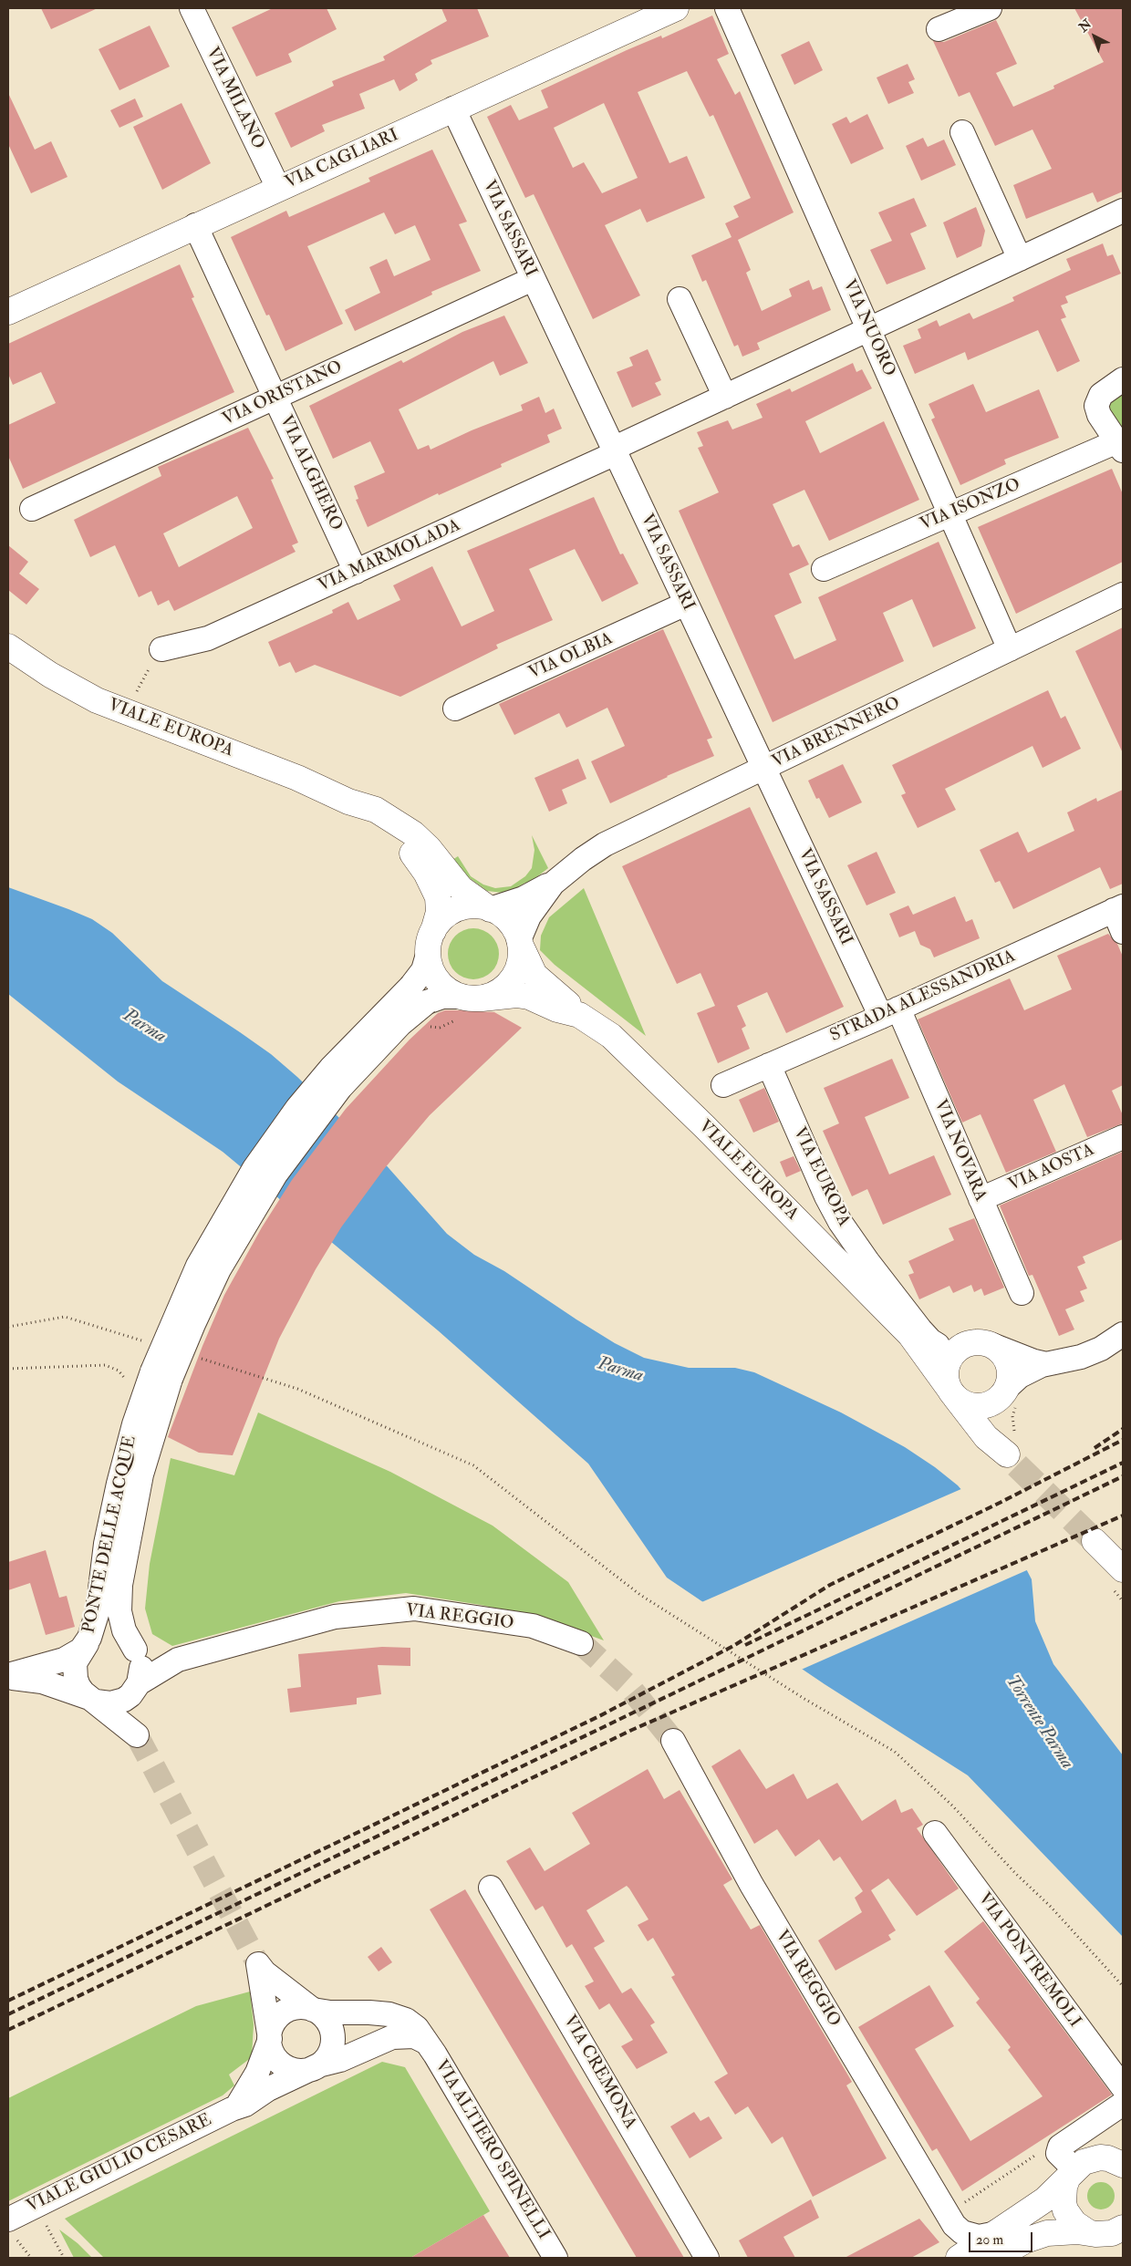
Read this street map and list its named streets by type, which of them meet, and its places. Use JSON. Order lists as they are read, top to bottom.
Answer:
{
  "streets": {
    "main road": ["VIA CAGLIARI", "VIALE EUROPA"],
    "street": [
      "VIA MILANO",
      "VIA SASSARI",
      "VIA NUORO",
      "VIA ORISTANO",
      "VIA ALGHERO",
      "VIA ISONZO",
      "VIA MARMOLADA",
      "VIA OLBIA",
      "VIA BRENNERO",
      "STRADA ALESSANDRIA",
      "VIA NOVARA",
      "VIA AOSTA",
      "VIA EUROPA",
      "PONTE DELLE ACQUE",
      "VIA REGGIO",
      "VIA PONTREMOLI",
      "VIA CREMONA",
      "VIA ALTIERO SPINELLI",
      "VIALE GIULIO CESARE"
    ]
  },
  "crossings": [
    ["VIA MILANO", "VIA CAGLIARI"],
    ["VIA CAGLIARI", "VIA SASSARI"],
    ["VIA CAGLIARI", "VIA ALGHERO"],
    ["VIA SASSARI", "VIA ORISTANO"],
    ["VIA SASSARI", "VIA MARMOLADA"],
    ["VIA SASSARI", "VIA OLBIA"],
    ["VIA SASSARI", "VIA BRENNERO"],
    ["VIA SASSARI", "STRADA ALESSANDRIA"],
    ["VIA SASSARI", "VIA NOVARA"],
    ["VIA NUORO", "VIA ISONZO"],
    ["VIA NUORO", "VIA MARMOLADA"],
    ["VIA NUORO", "VIA BRENNERO"],
    ["VIA ORISTANO", "VIA ALGHERO"],
    ["VIA ALGHERO", "VIA MARMOLADA"],
    ["VIALE EUROPA", "VIA BRENNERO"],
    ["STRADA ALESSANDRIA", "VIA NOVARA"],
    ["STRADA ALESSANDRIA", "VIA EUROPA"],
    ["VIA NOVARA", "VIA AOSTA"],
    ["PONTE DELLE ACQUE", "VIA REGGIO"],
    ["VIA ALTIERO SPINELLI", "VIALE GIULIO CESARE"]
  ],
  "water": ["Parma", "Torrente Parma"],
  "scale_bar": "20 m",
  "north": "top left"
}
